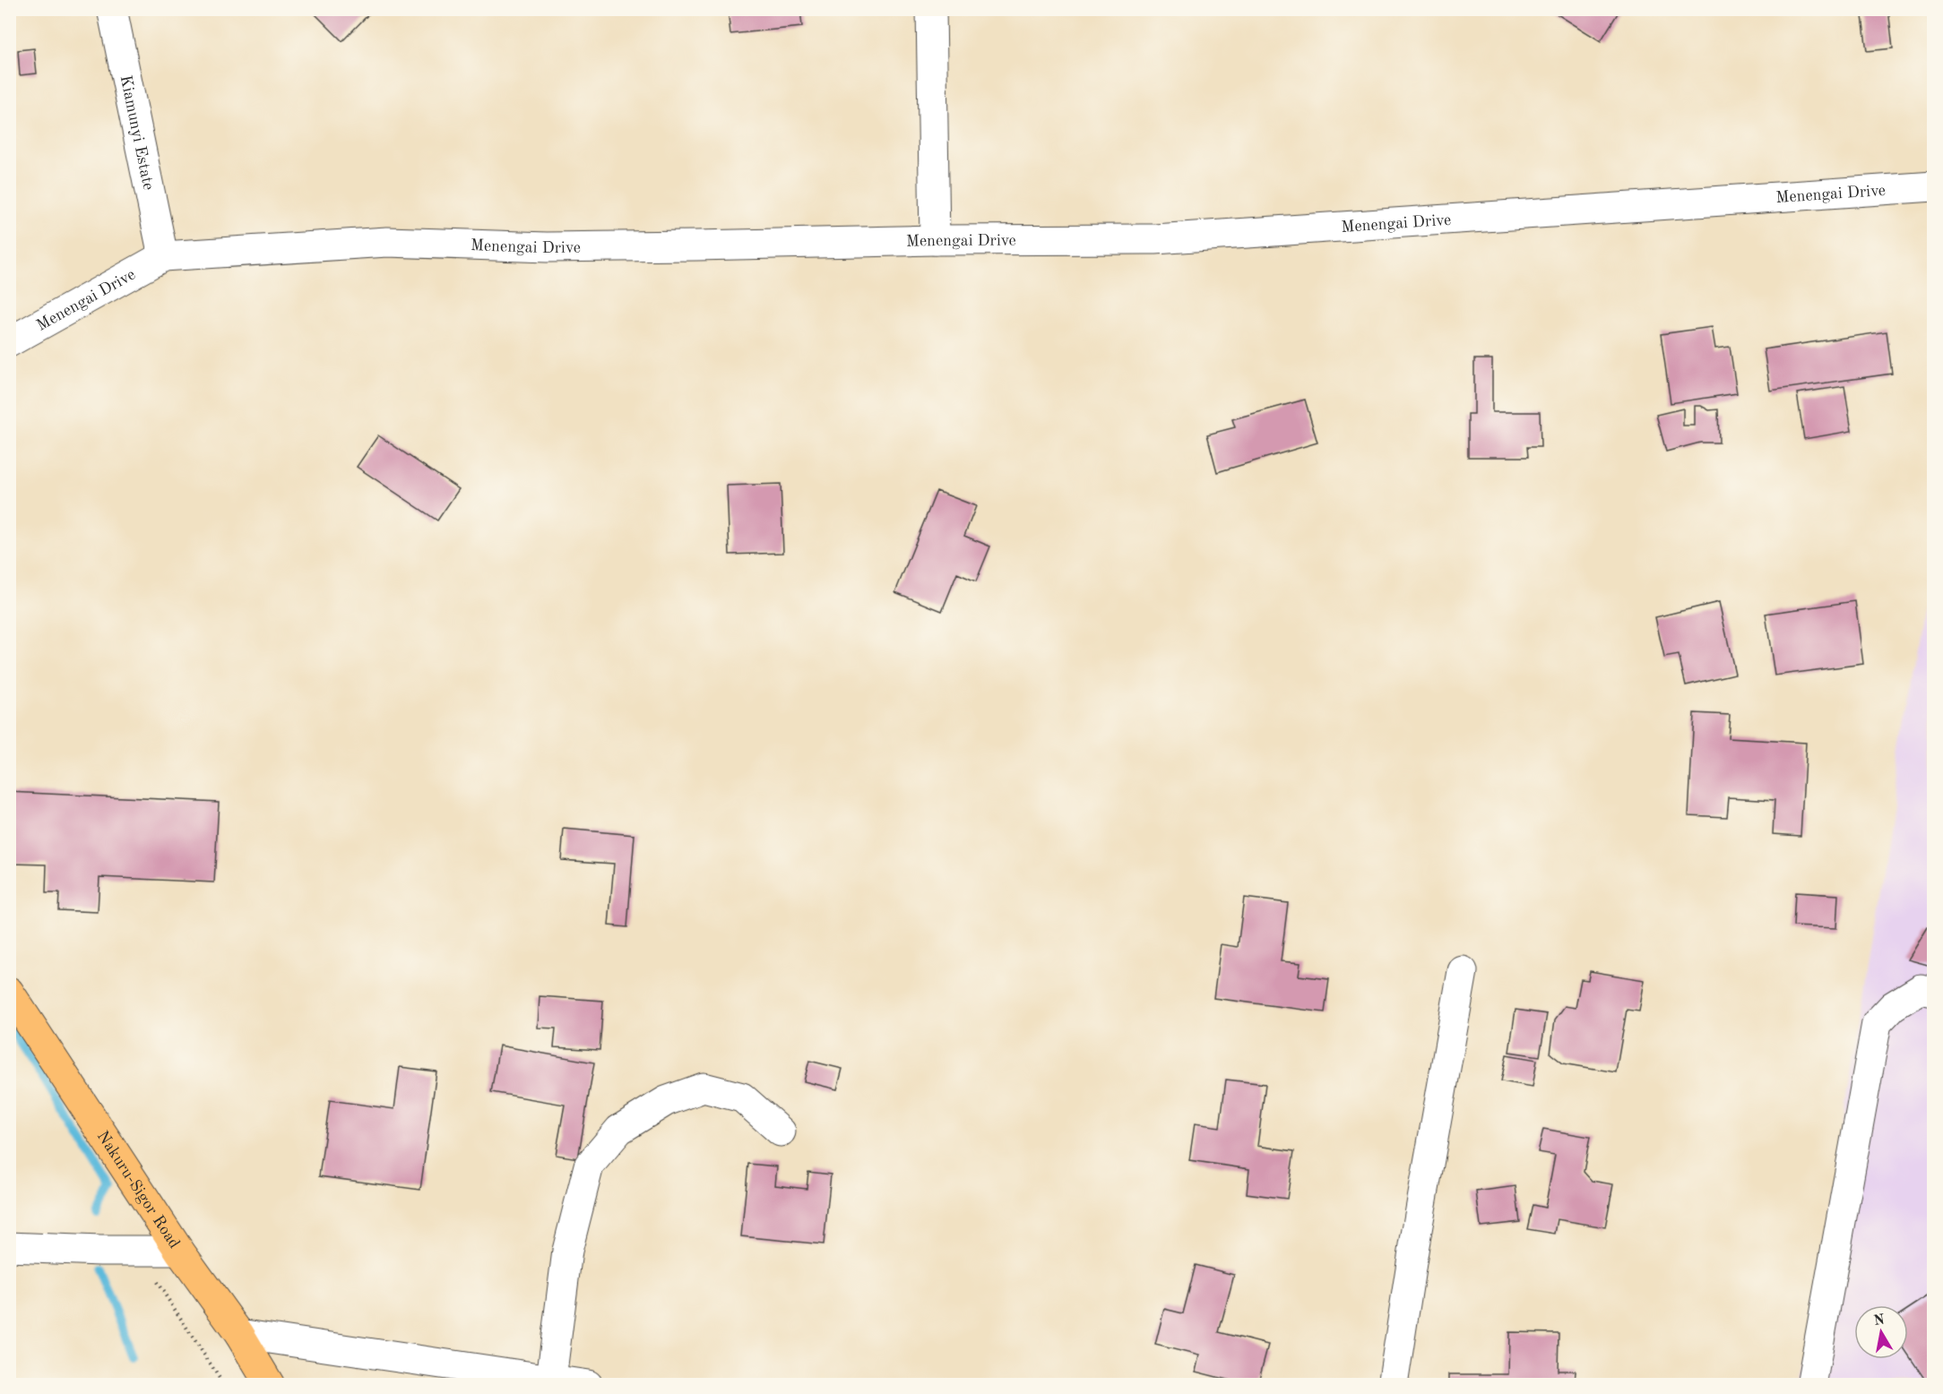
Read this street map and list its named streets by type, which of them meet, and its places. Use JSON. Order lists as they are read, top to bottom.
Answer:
{
  "streets": {
    "main road": ["Nakuru-Sigor Road"],
    "street": ["Kiamunyi Estate", "Menengai Drive"]
  },
  "crossings": [
    ["Kiamunyi Estate", "Menengai Drive"]
  ],
  "north": "top"
}
